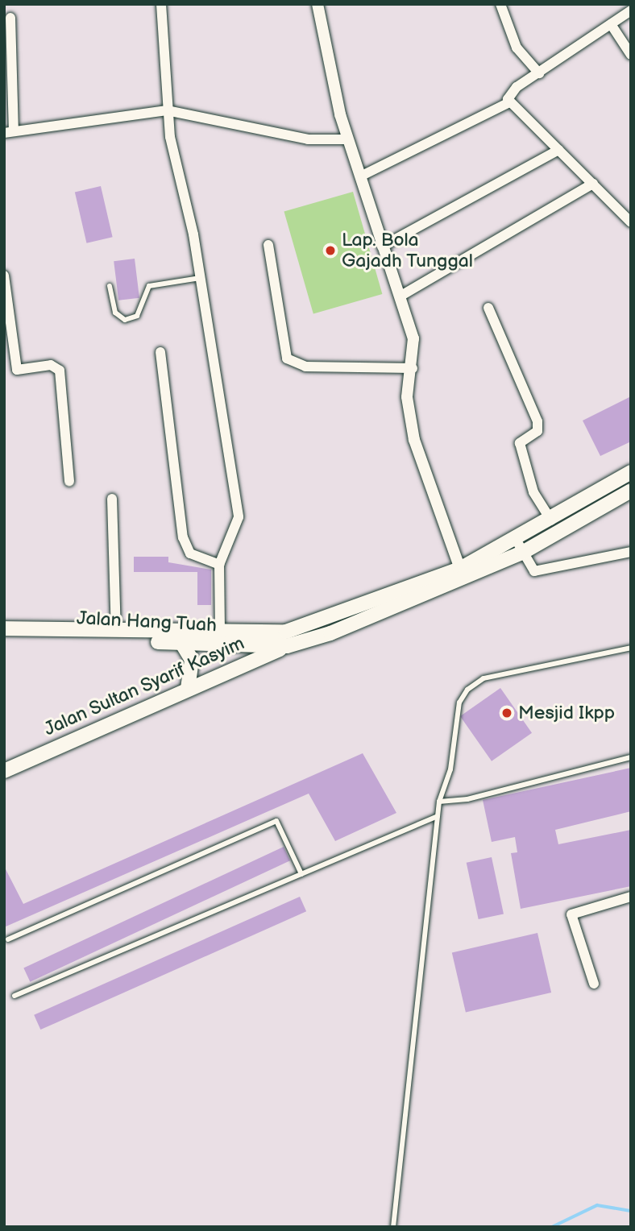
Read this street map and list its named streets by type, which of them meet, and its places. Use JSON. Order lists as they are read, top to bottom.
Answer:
{
  "streets": {
    "main road": ["Jalan Hang Tuah", "Jalan Sultan Syarif Kasyim"]
  },
  "crossings": [
    ["Jalan Hang Tuah", "Jalan Sultan Syarif Kasyim"]
  ],
  "places": ["Lap. Bola Gajadh Tunggal", "Mesjid Ikpp"]
}
